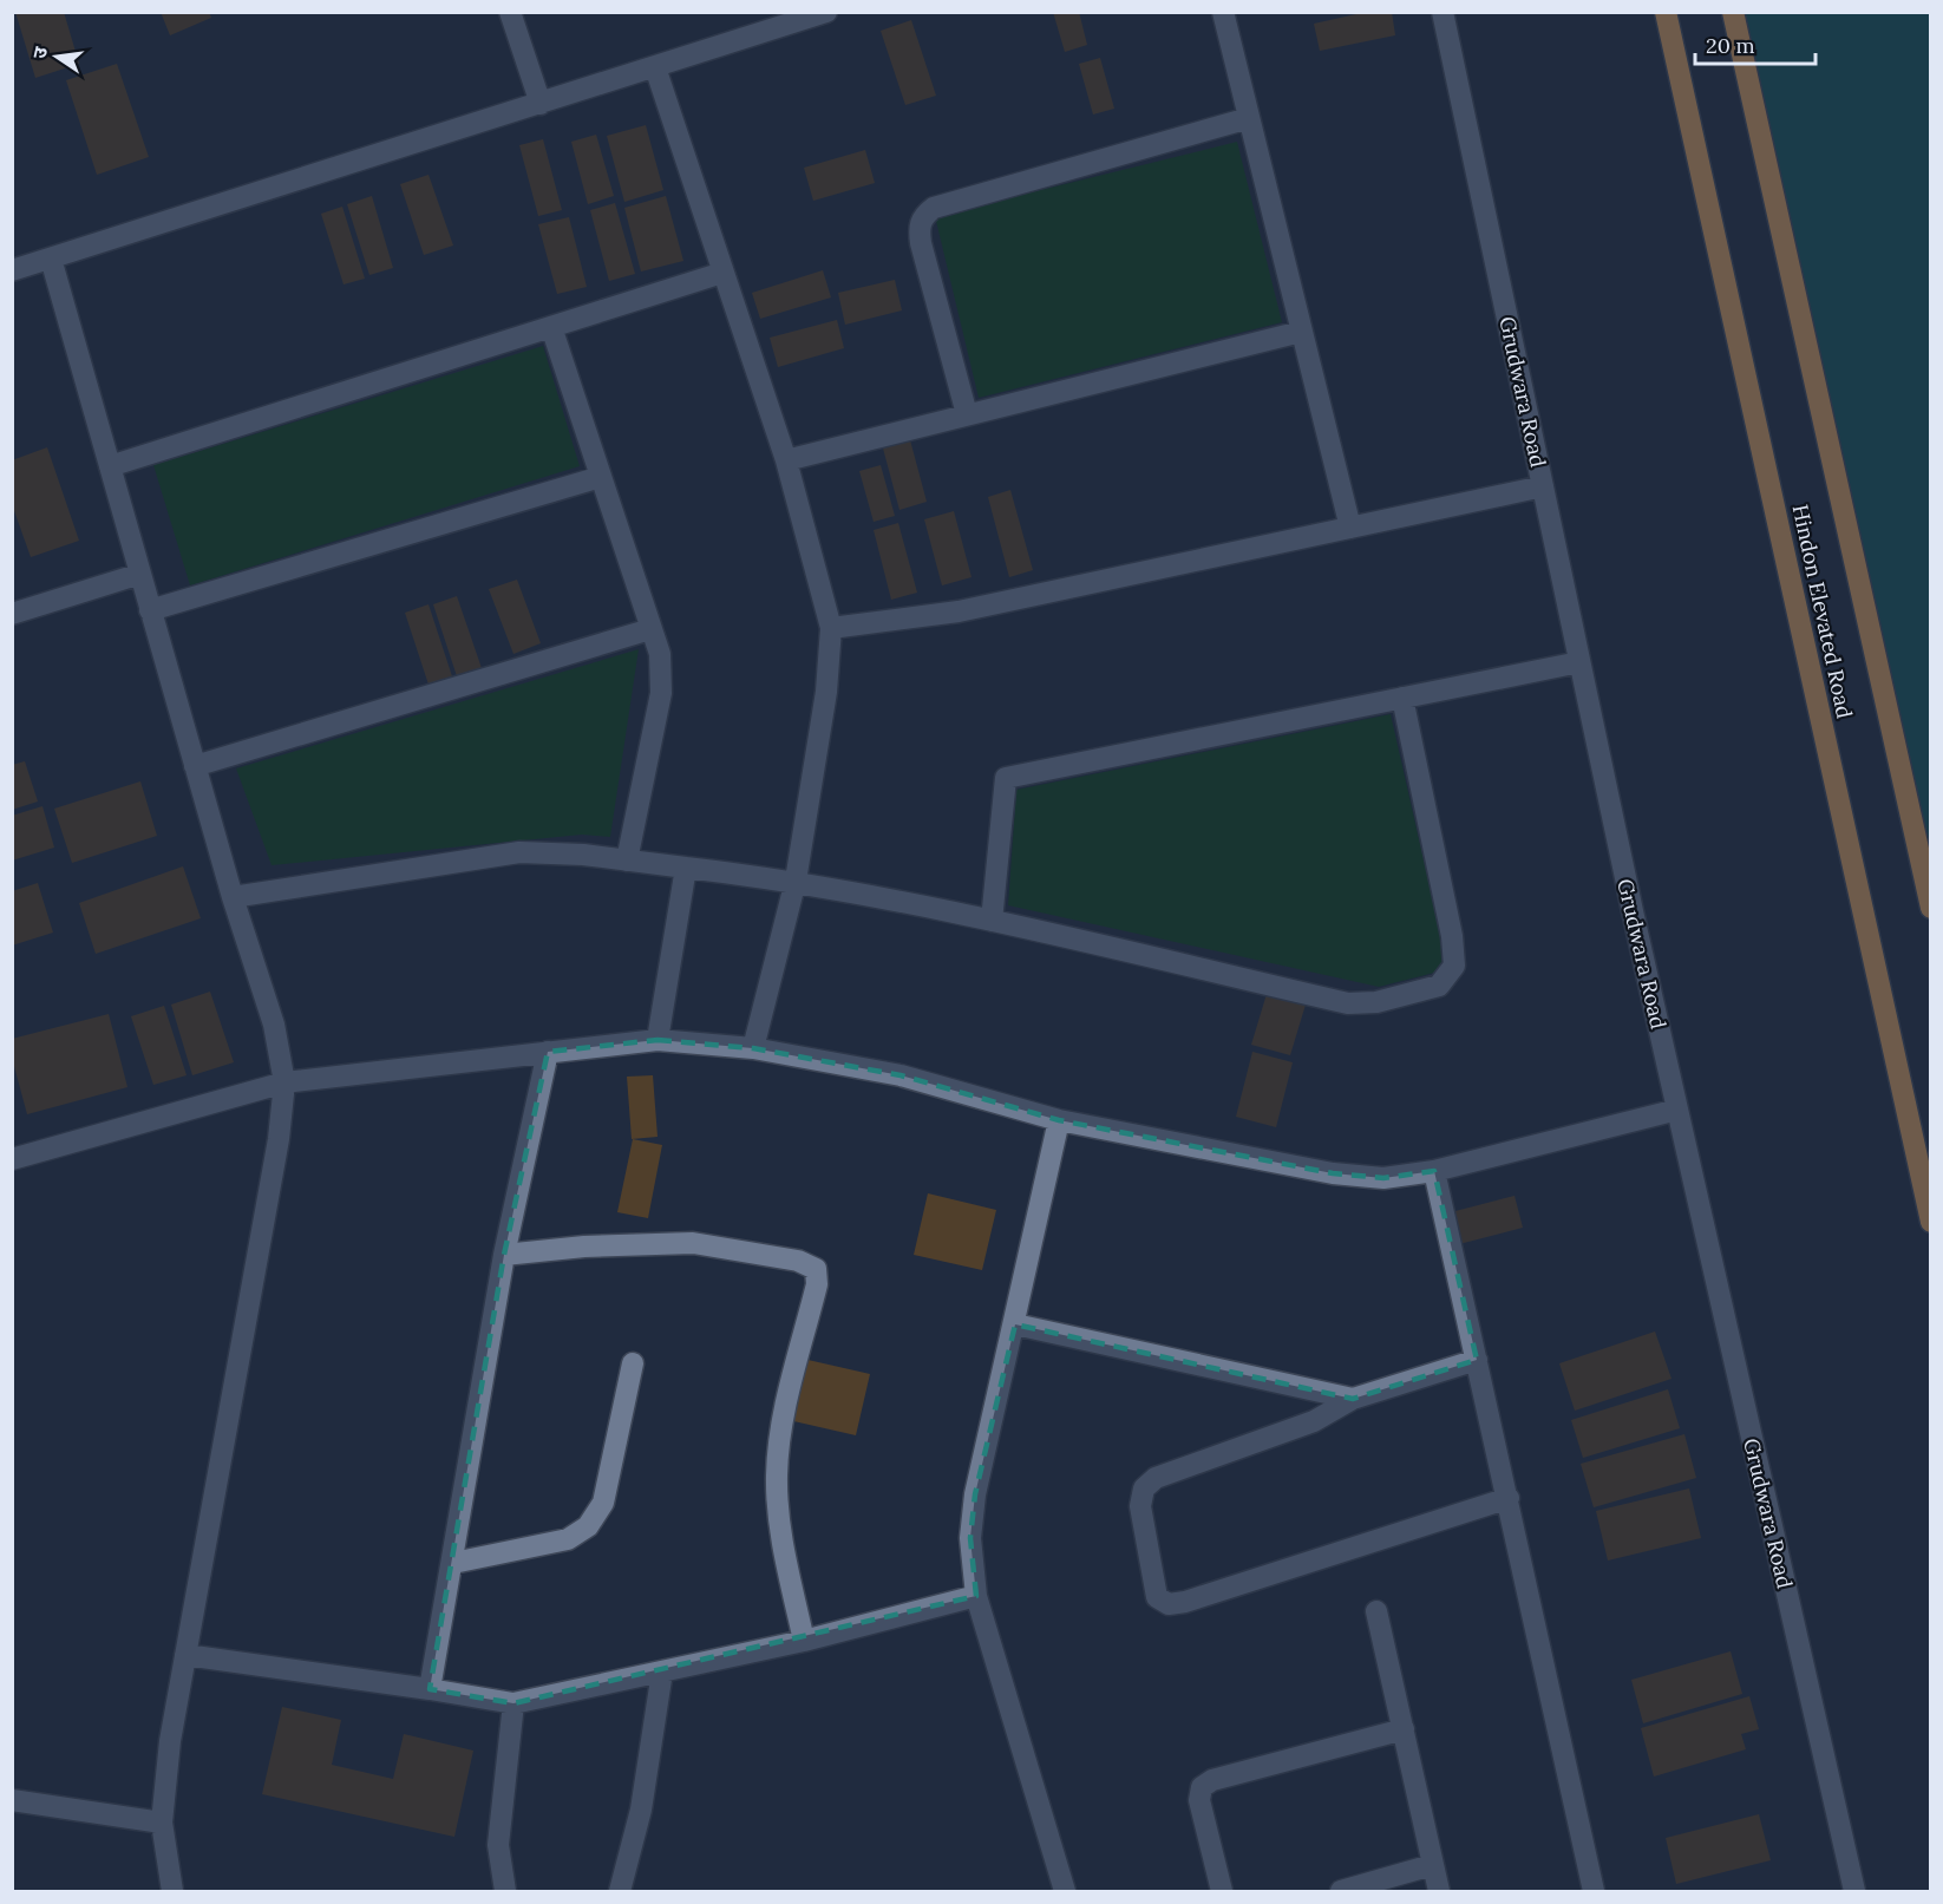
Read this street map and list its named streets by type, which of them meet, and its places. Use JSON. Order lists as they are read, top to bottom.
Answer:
{
  "streets": {
    "highway": ["Hindon Elevated Road"],
    "street": ["Grudwara Road"]
  },
  "scale_bar": "20 m",
  "north": "left"
}
